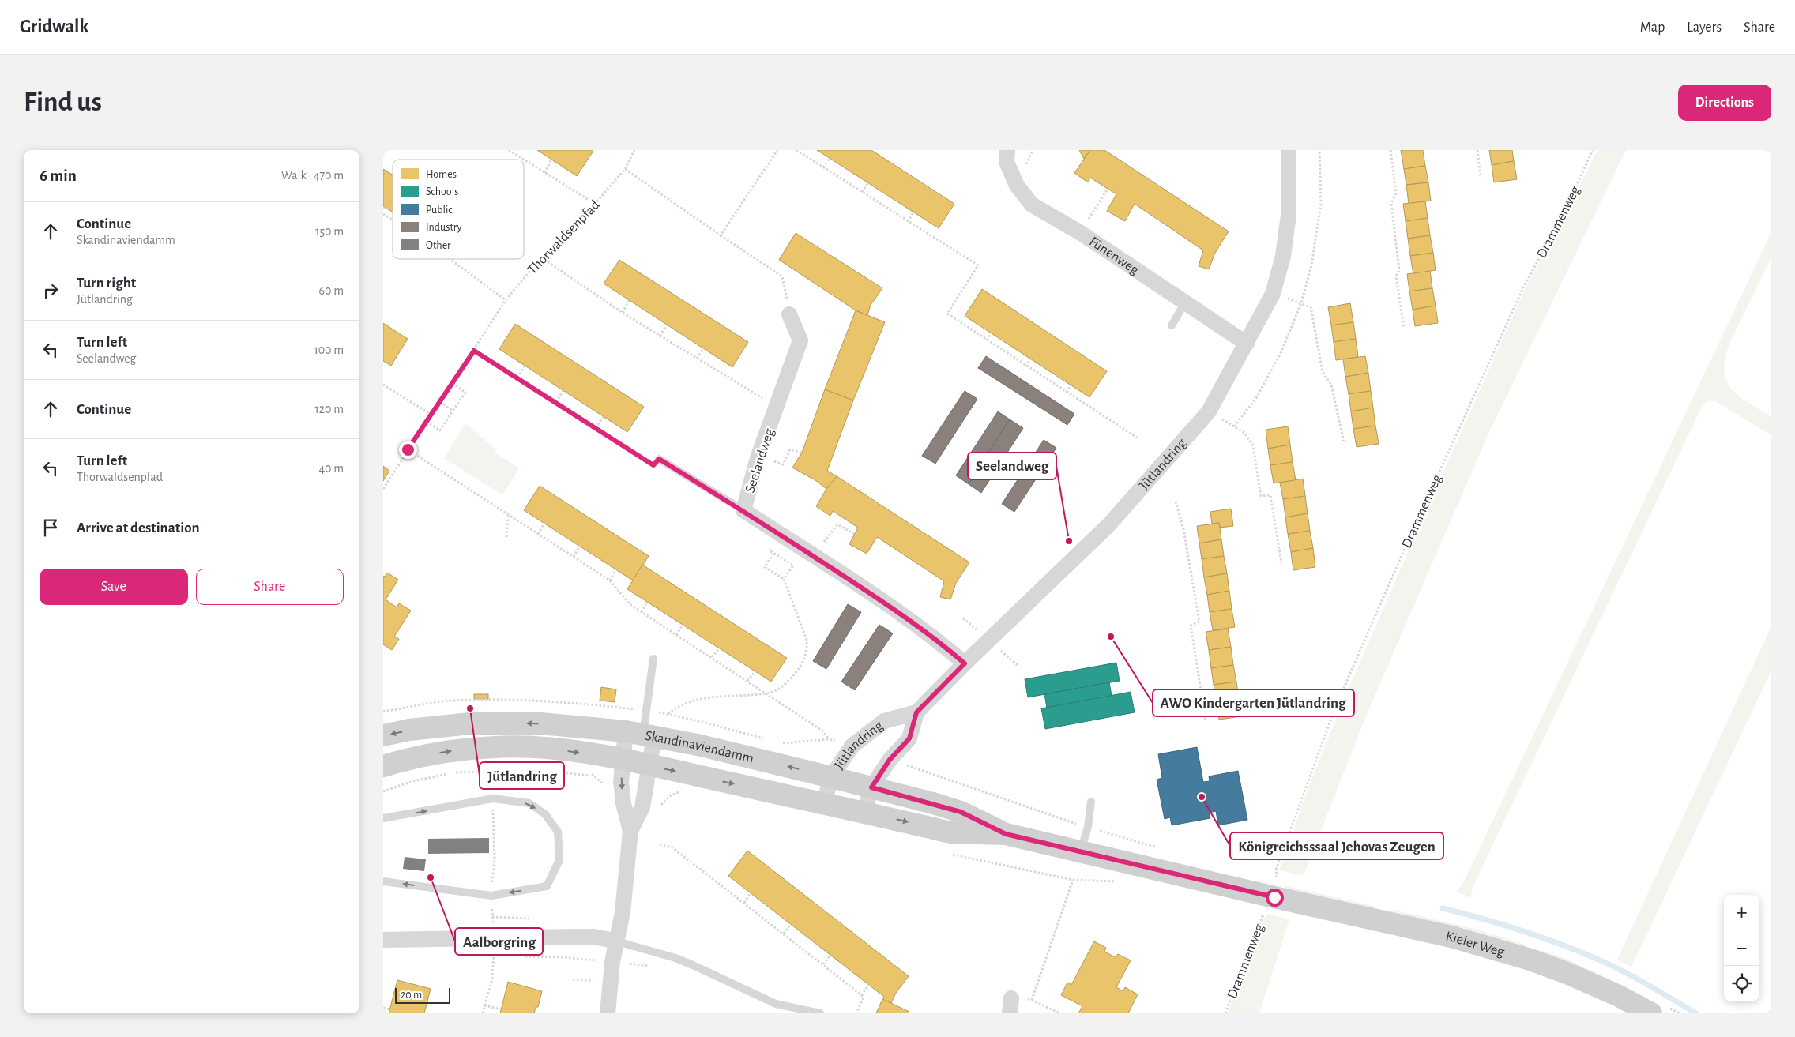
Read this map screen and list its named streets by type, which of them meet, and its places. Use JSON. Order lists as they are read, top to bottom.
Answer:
{
  "streets": {
    "street": [
      "Fünenweg",
      "Seelandweg",
      "Jütlandring",
      "Skandinaviendamm",
      "Kieler Weg"
    ],
    "path": ["Drammenweg", "Thorwaldsenpfad"]
  },
  "crossings": [
    ["Fünenweg", "Jütlandring"],
    ["Seelandweg", "Jütlandring"],
    ["Jütlandring", "Skandinaviendamm"],
    ["Skandinaviendamm", "Kieler Weg"]
  ],
  "places": [
    "Seelandweg",
    "AWO Kindergarten Jütlandring",
    "Jütlandring",
    "Königreichsssaal Jehovas Zeugen",
    "Aalborgring"
  ],
  "legend": [
    "Homes",
    "Schools",
    "Public",
    "Industry",
    "Other"
  ],
  "scale_bar": "20 m",
  "page": {
    "header": "Gridwalk",
    "nav": ["Map", "Layers", "Share"],
    "buttons": [
      "Directions",
      ["Save", "Share"]
    ],
    "title": "Find us",
    "heading": ["6 min", "Walk · 470 m"],
    "list": [
      ["Continue", "Skandinaviendamm", "150 m"],
      ["Turn right", "Jütlandring", "60 m"],
      ["Turn left", "Seelandweg", "100 m"],
      ["Continue", "120 m"],
      ["Turn left", "Thorwaldsenpfad", "40 m"],
      "Arrive at destination"
    ],
    "map_buttons": ["+", "−"],
    "scale": "20 m"
  }
}
